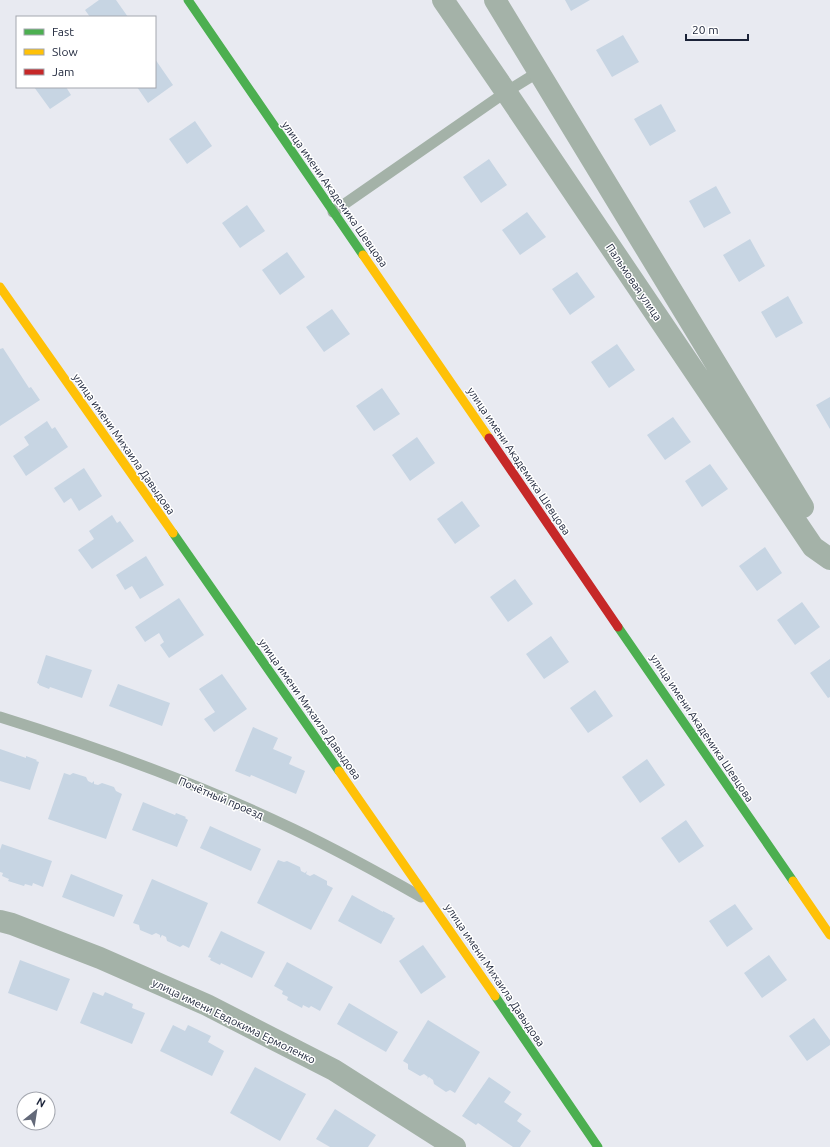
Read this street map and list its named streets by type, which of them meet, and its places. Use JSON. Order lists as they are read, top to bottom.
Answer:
{
  "streets": {
    "street": [
      "улица имени Академика Шевцова",
      "Пальмовая улица",
      "улица имени Михаила Давыдова",
      "улица имени Евдокима Ермоленко"
    ],
    "lane": ["Почётный проезд"]
  },
  "crossings": [
    ["улица имени Михаила Давыдова", "Почётный проезд"]
  ],
  "legend": ["Fast", "Slow", "Jam"],
  "scale_bar": "20 m",
  "north": "top right"
}
